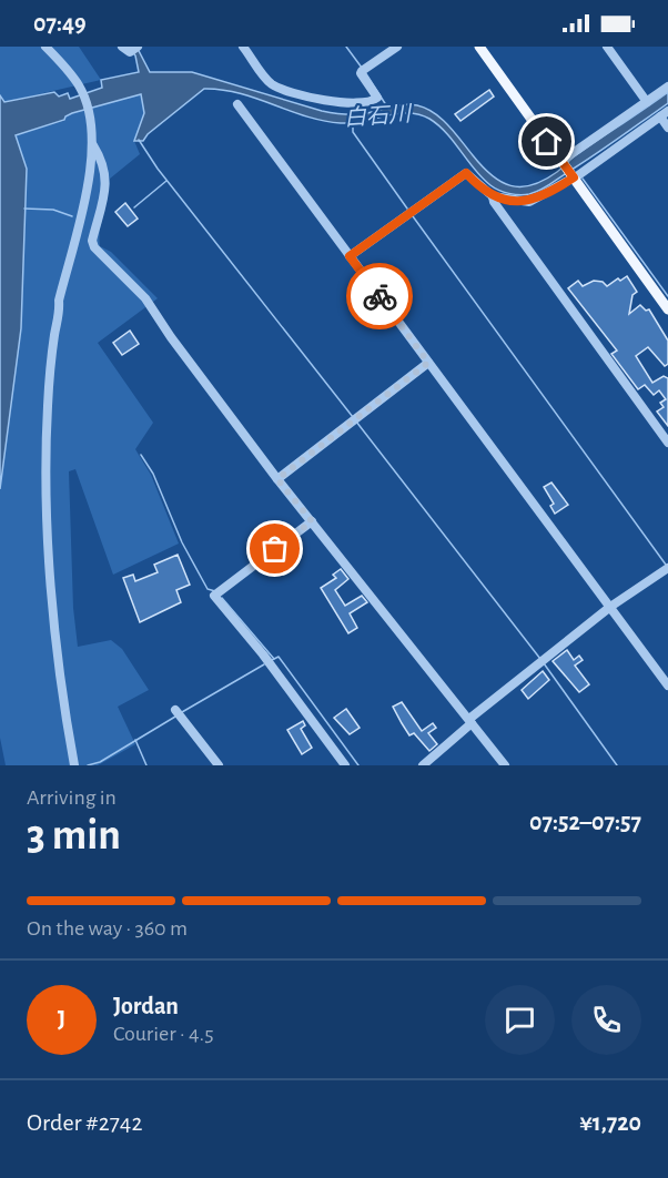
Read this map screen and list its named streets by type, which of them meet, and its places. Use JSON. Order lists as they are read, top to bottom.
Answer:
{
  "water": ["白石川"],
  "page": {
    "status": "07:49",
    "heading": ["3 min", "Arriving in", "07:52–07:57"],
    "panel": [
      "Jordan",
      "Courier · 4.5",
      "Order #2742",
      "¥1,720"
    ],
    "bar": "On the way · 360 m",
    "round": "J"
  }
}
